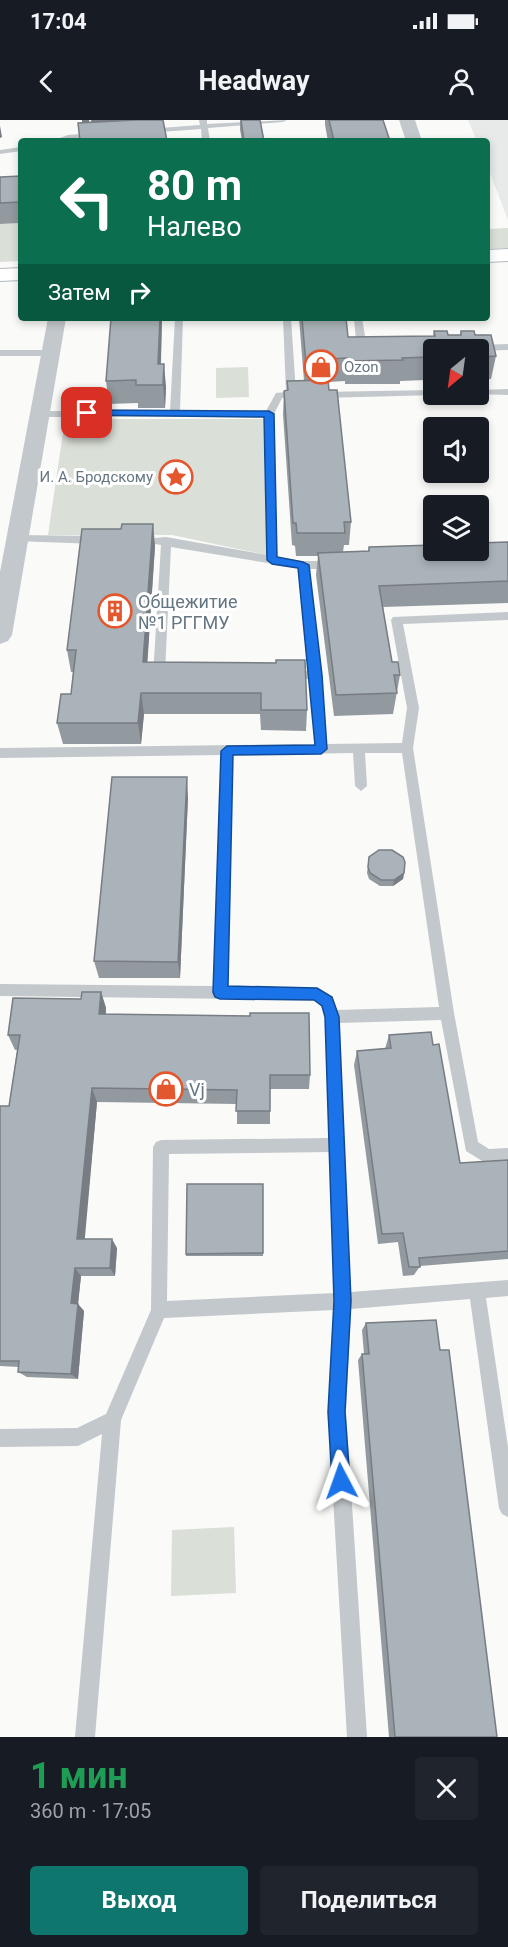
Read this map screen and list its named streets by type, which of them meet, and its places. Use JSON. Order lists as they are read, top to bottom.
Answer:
{
  "places": {
    "shop": ["Ozon", "Vj"],
    "place": ["И. А. Бродскому"],
    "building": ["Общежитие №1 РГГМУ"]
  },
  "north": "bottom left",
  "page": {
    "status": "17:04",
    "header": "Headway",
    "turn": ["80 m", "Налево"],
    "then": "Затем",
    "heading": ["1 мин", "360 m · 17:05"],
    "buttons": ["Выход", "Поделиться"]
  }
}
